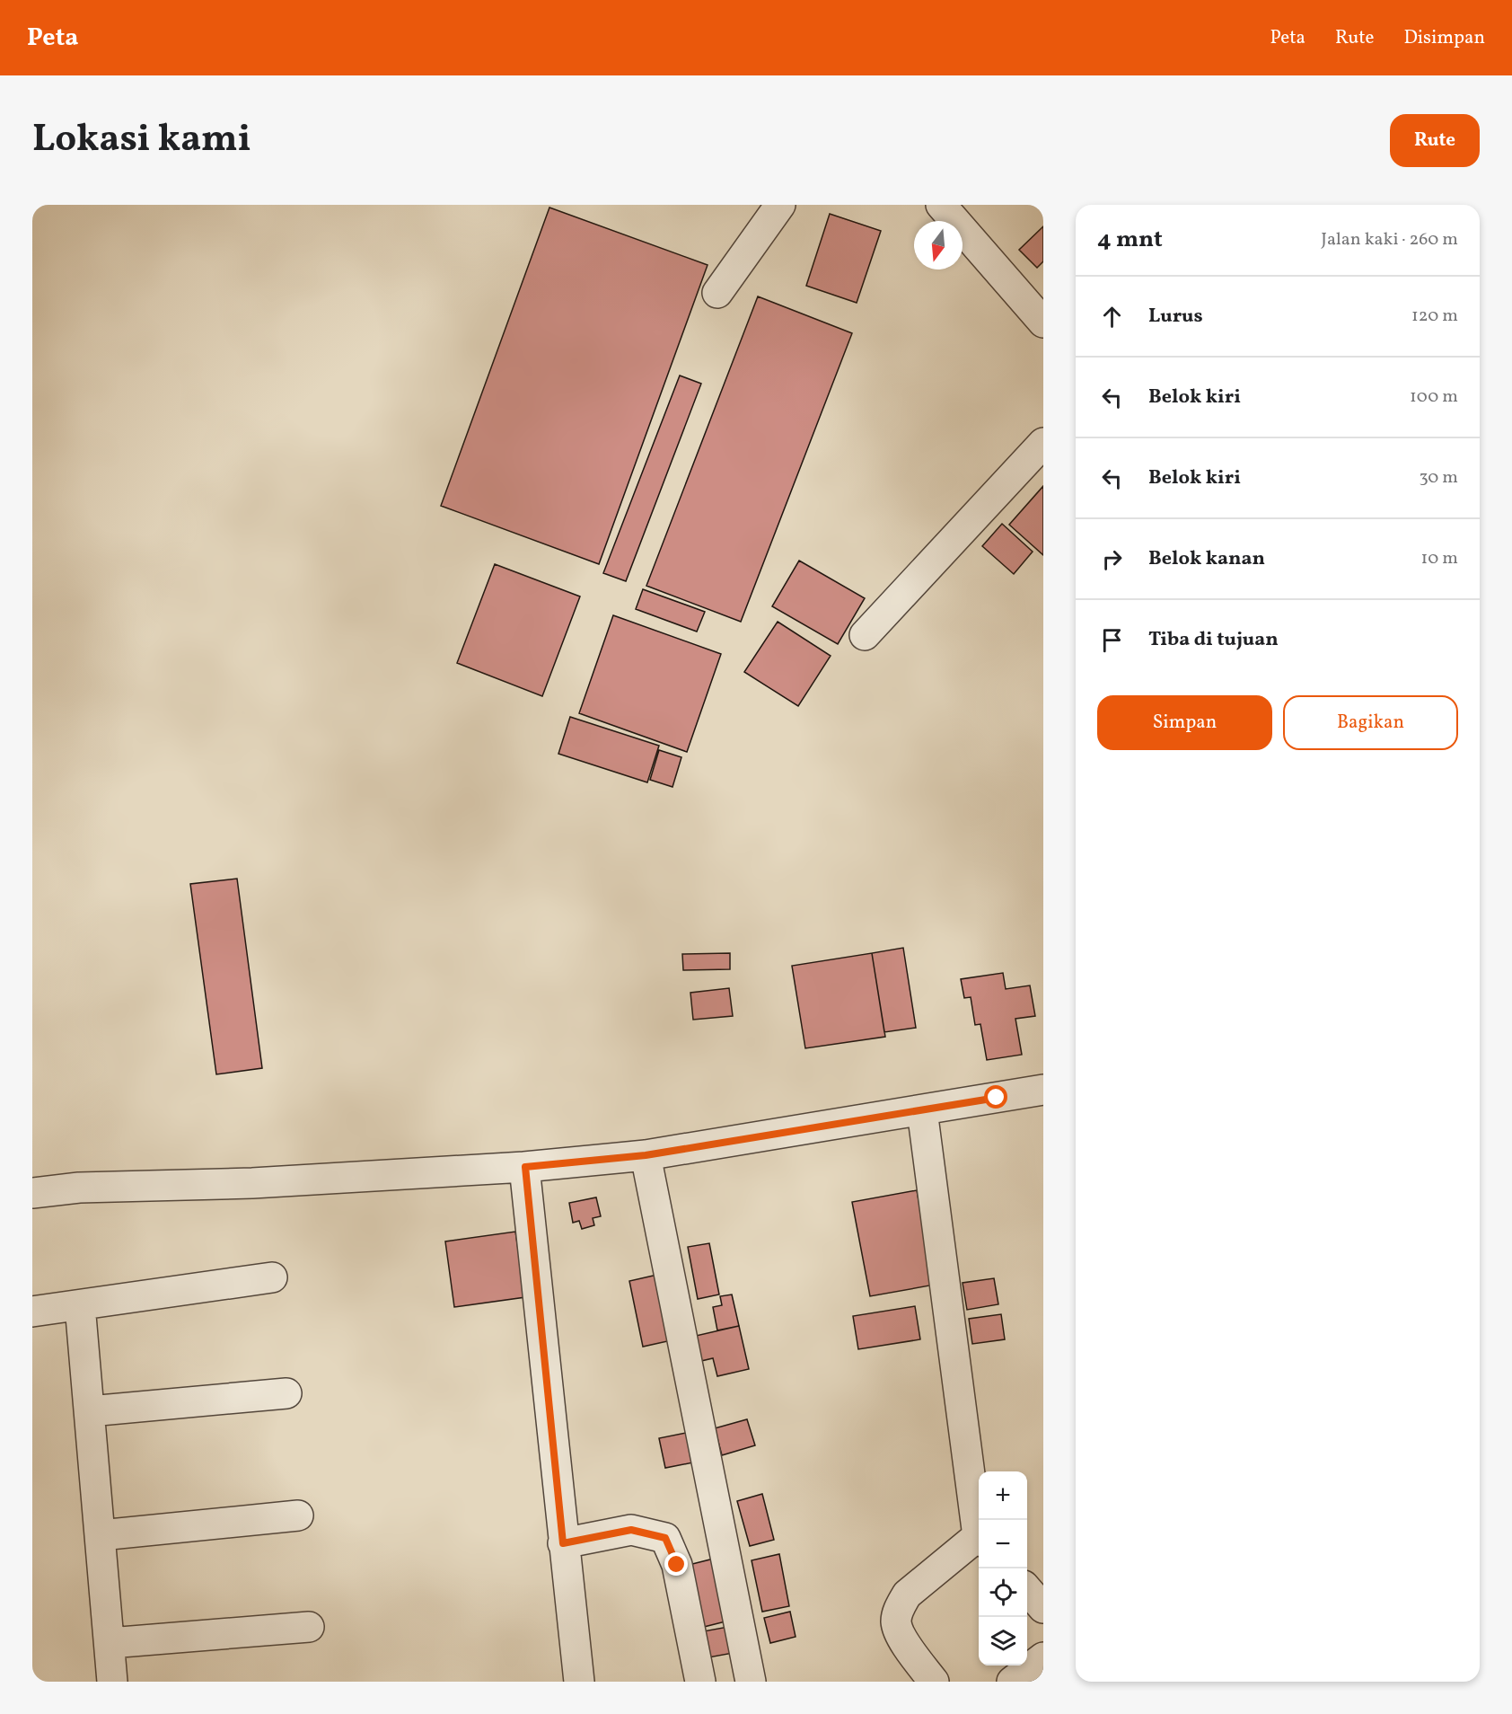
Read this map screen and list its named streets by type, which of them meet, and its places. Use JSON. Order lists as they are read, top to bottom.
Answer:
{
  "north": "bottom",
  "page": {
    "header": "Peta",
    "nav": ["Peta", "Rute", "Disimpan"],
    "title": "Lokasi kami",
    "buttons": [
      "Rute",
      ["Simpan", "Bagikan"]
    ],
    "heading": ["4 mnt", "Jalan kaki · 260 m"],
    "list": [
      ["Lurus", "120 m"],
      ["Belok kiri", "100 m"],
      ["Belok kiri", "30 m"],
      ["Belok kanan", "10 m"],
      "Tiba di tujuan"
    ],
    "map_buttons": ["+", "−"]
  }
}
